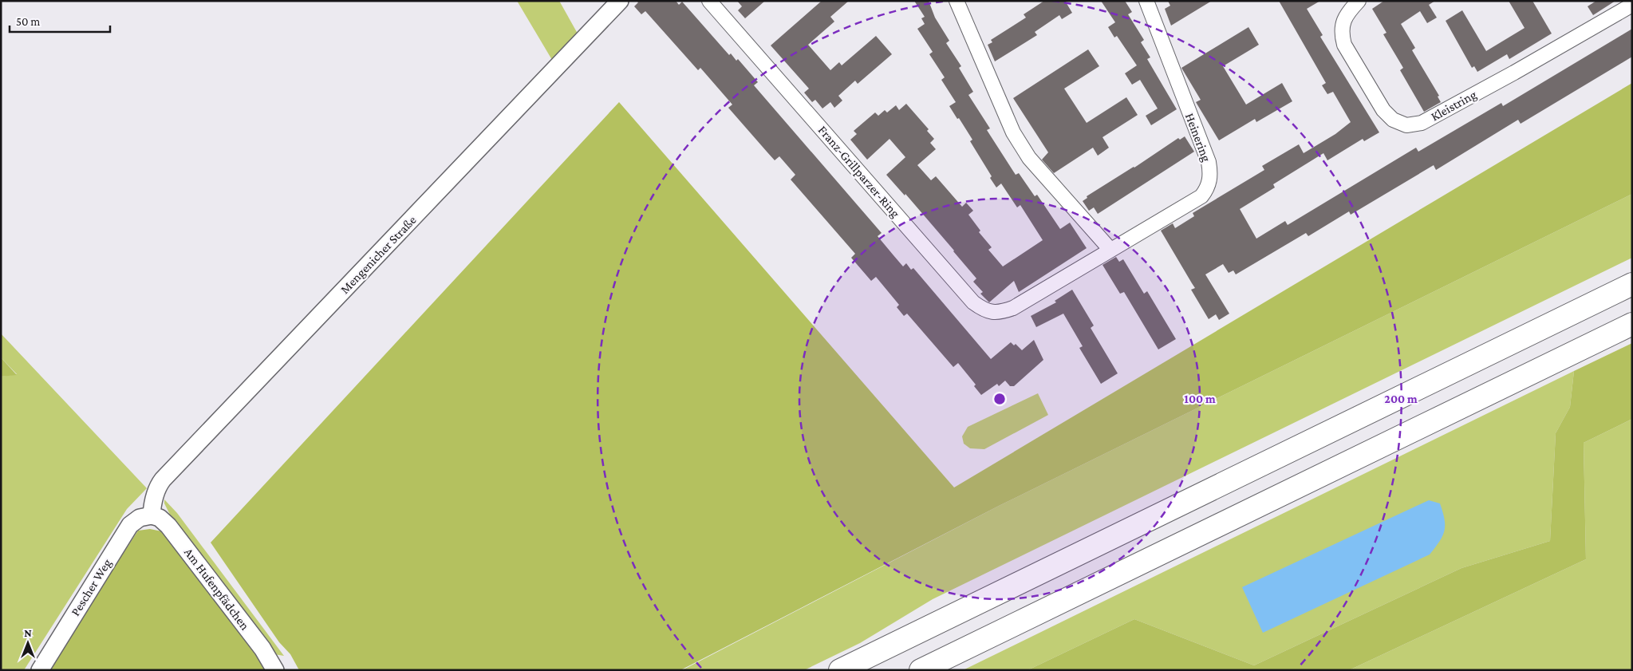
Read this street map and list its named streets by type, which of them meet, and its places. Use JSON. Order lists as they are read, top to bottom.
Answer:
{
  "streets": {
    "street": [
      "Kleistring",
      "Heinering",
      "Franz-Grillparzer-Ring",
      "Mengenicher Straße",
      "Pescher Weg",
      "Am Hufenpfädchen"
    ]
  },
  "crossings": [
    ["Heinering", "Franz-Grillparzer-Ring"],
    ["Mengenicher Straße", "Pescher Weg"],
    ["Mengenicher Straße", "Am Hufenpfädchen"],
    ["Pescher Weg", "Am Hufenpfädchen"]
  ],
  "scale_bar": "50 m",
  "north": "top",
  "rings": ["100 m", "200 m"]
}
